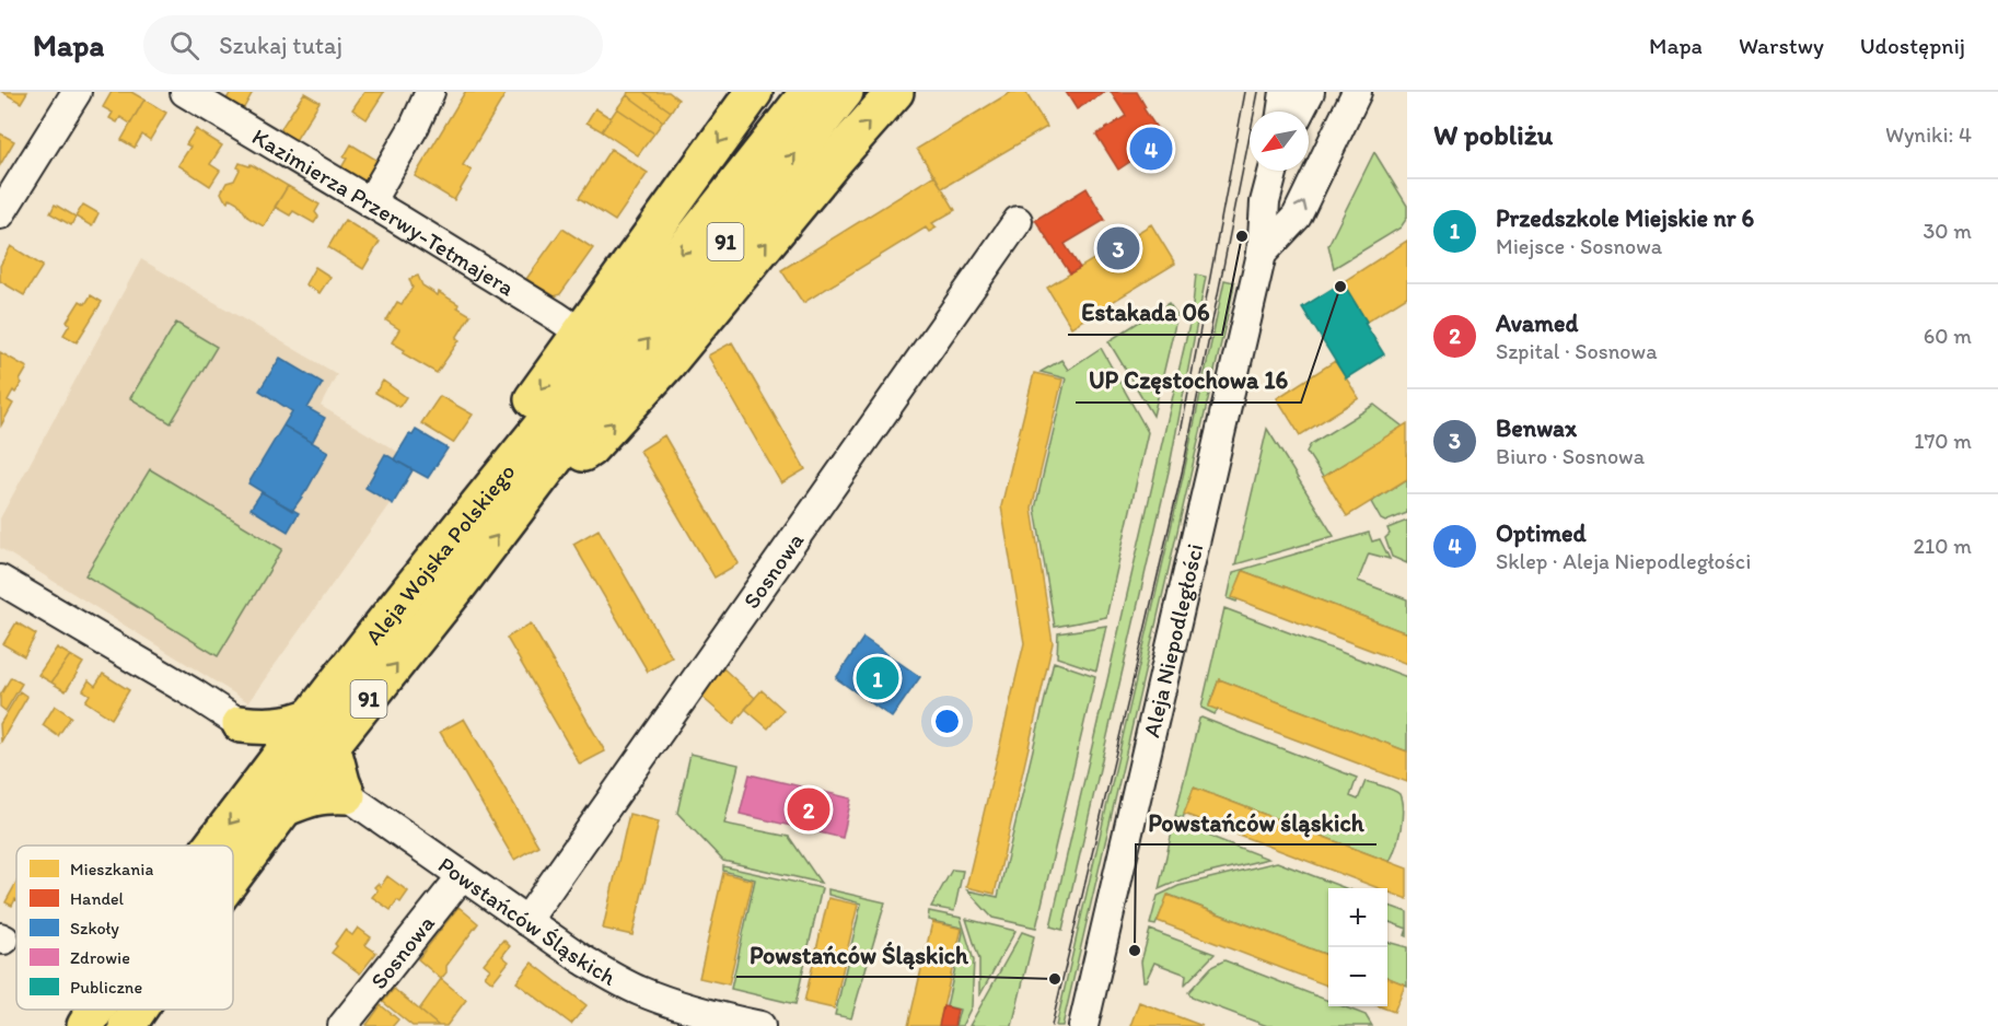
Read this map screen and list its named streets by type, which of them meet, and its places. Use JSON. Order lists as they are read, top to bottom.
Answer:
{
  "streets": {
    "main road": ["91", "Aleja Wojska Polskiego"],
    "street": [
      "Kazimierza Przerwy-Tetmajera",
      "Sosnowa",
      "Aleja Niepodległości",
      "Powstańców Śląskich"
    ]
  },
  "crossings": [
    ["Sosnowa", "Powstańców Śląskich"]
  ],
  "places": [
    "Estakada 06",
    "UP Częstochowa 16",
    "Powstańców śląskich",
    "Powstańców Śląskich"
  ],
  "legend": [
    "Mieszkania",
    "Handel",
    "Szkoły",
    "Zdrowie",
    "Publiczne"
  ],
  "north": "bottom left",
  "page": {
    "header": "Mapa",
    "search": "Szukaj tutaj",
    "nav": ["Mapa", "Warstwy", "Udostępnij"],
    "heading": ["W pobliżu", "Wyniki: 4"],
    "pins": [
      "4",
      "3",
      "1",
      "2"
    ],
    "list": [
      {
        "mark": "1",
        "name": "Przedszkole Miejskie nr 6",
        "note": "Miejsce · Sosnowa",
        "value": "30 m"
      },
      {
        "mark": "2",
        "name": "Avamed",
        "note": "Szpital · Sosnowa",
        "value": "60 m"
      },
      {
        "mark": "3",
        "name": "Benwax",
        "note": "Biuro · Sosnowa",
        "value": "170 m"
      },
      {
        "mark": "4",
        "name": "Optimed",
        "note": "Sklep · Aleja Niepodległości",
        "value": "210 m"
      }
    ],
    "map_buttons": ["+", "−"]
  }
}
